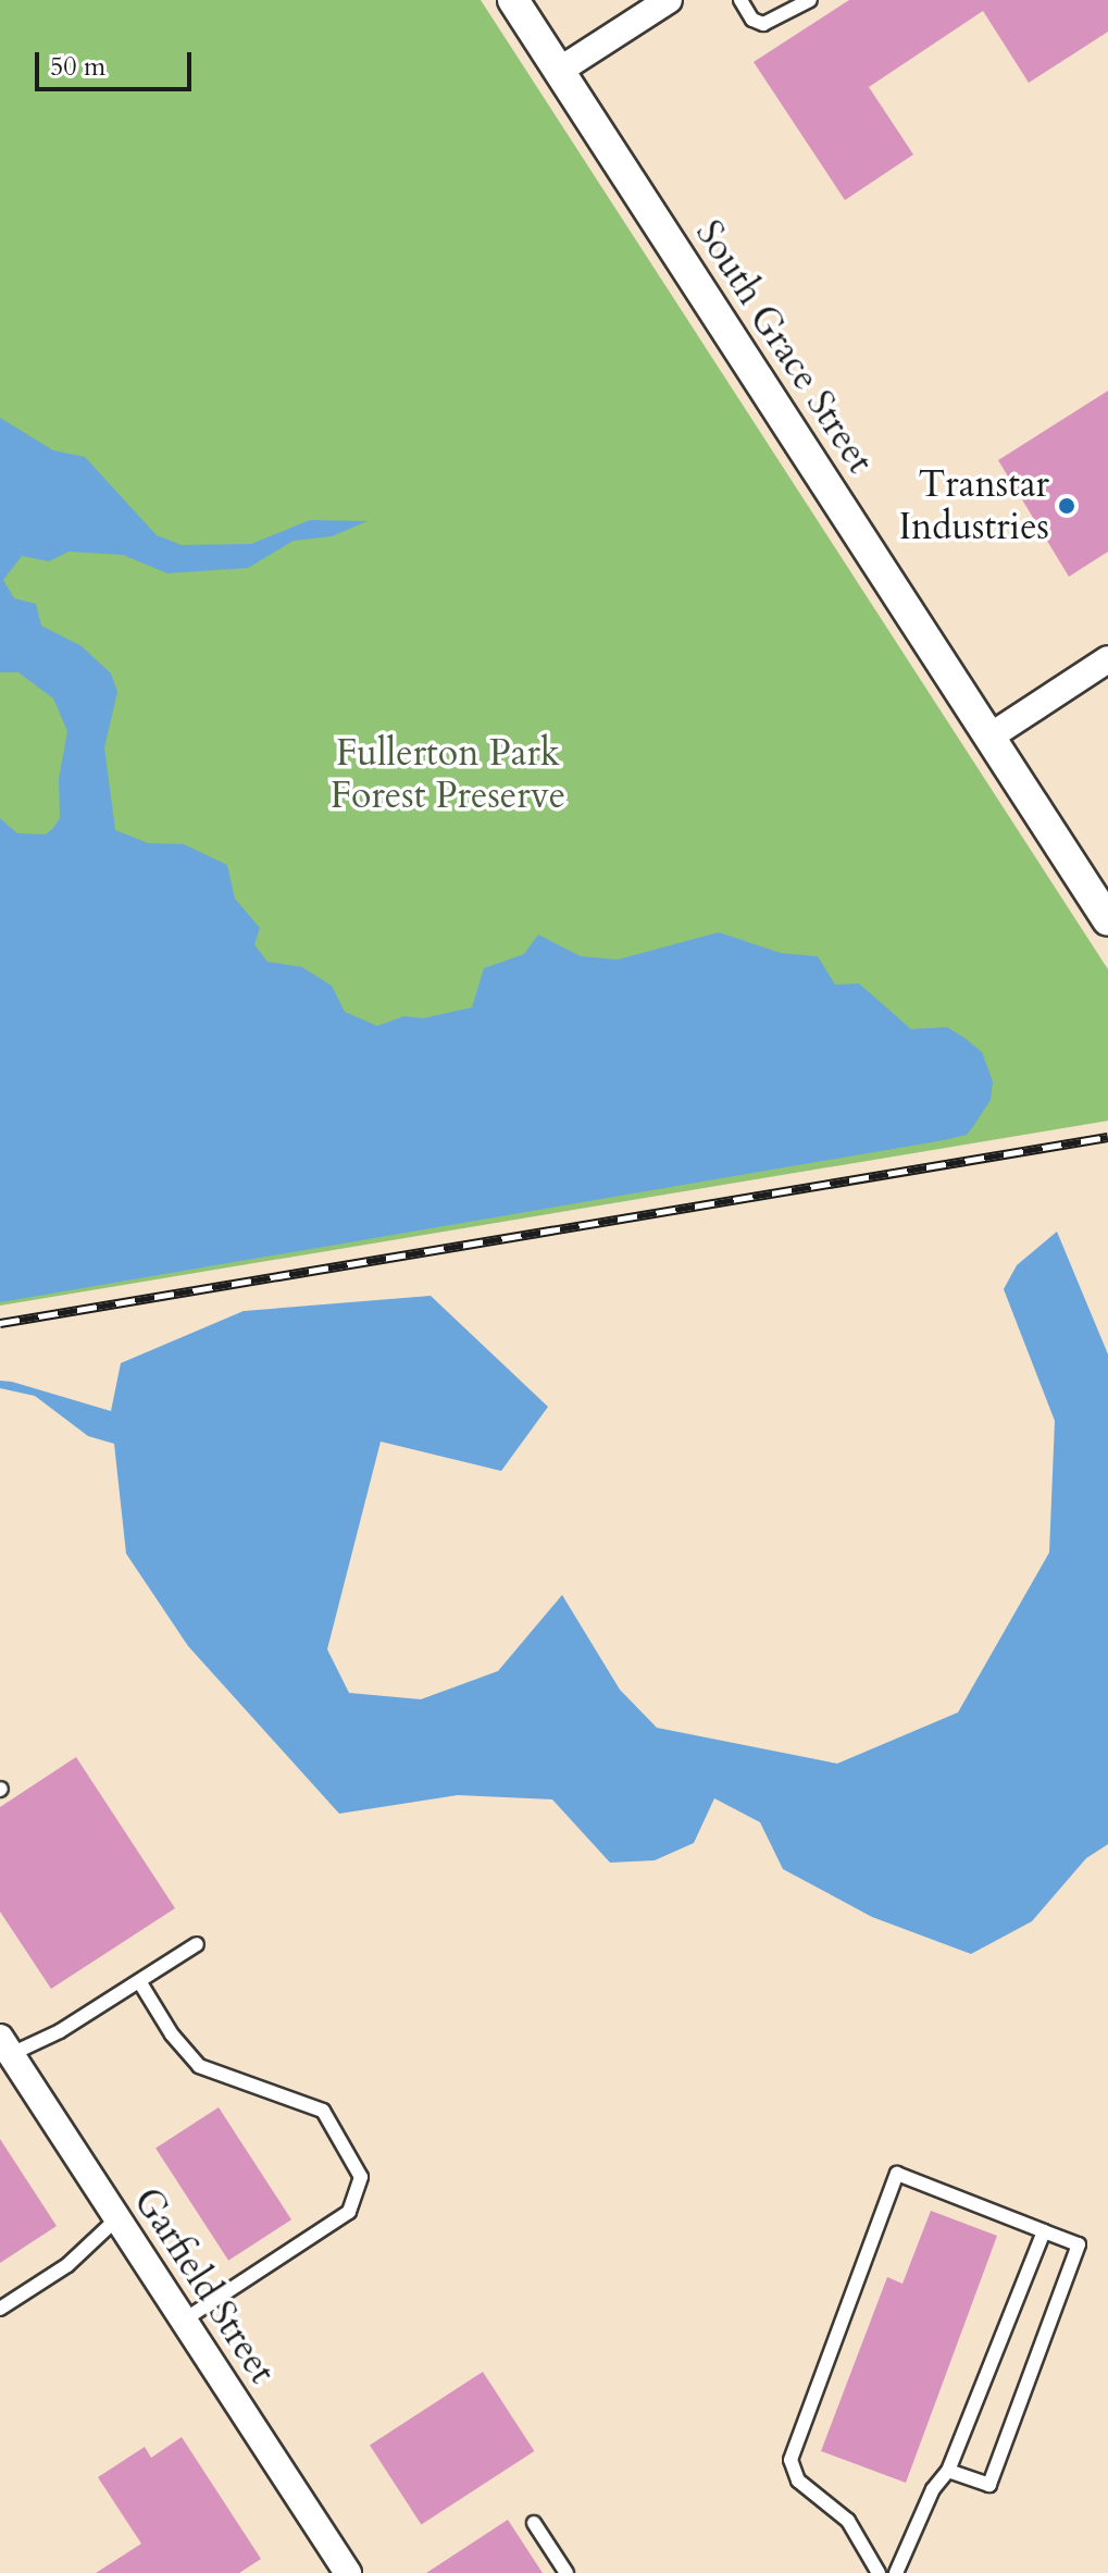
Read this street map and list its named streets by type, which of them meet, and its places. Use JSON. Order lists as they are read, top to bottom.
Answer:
{
  "streets": {
    "street": ["South Grace Street", "Garfield Street"]
  },
  "parks": ["Fullerton Park Forest Preserve"],
  "places": ["Transtar Industries"],
  "scale_bar": "50 m"
}
